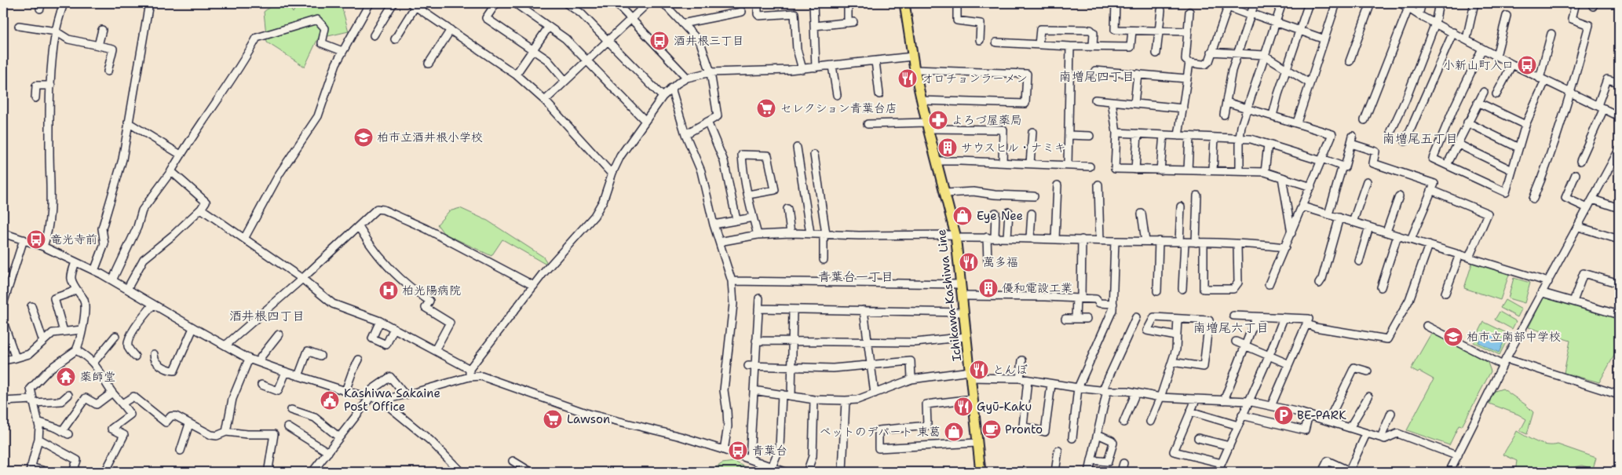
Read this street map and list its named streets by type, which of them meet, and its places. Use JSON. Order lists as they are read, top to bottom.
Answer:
{
  "streets": {
    "main road": ["Ichikawa-Kashiwa Line"]
  },
  "districts": [
    "南増尾四丁目",
    "南増尾五丁目",
    "青葉台一丁目",
    "酒井根四丁目",
    "南増尾六丁目"
  ],
  "places": {
    "bus stop": [
      "酒井根三丁目",
      "小新山町入口",
      "竜光寺前",
      "青葉台"
    ],
    "restaurant": [
      "オロチョンラーメン",
      "萬多福",
      "とんぼ",
      "Gyū-Kaku"
    ],
    "supermarket": ["セレクション青葉台店", "Lawson"],
    "pharmacy": ["よろづ屋薬局"],
    "school or university": ["柏市立酒井根小学校", "柏市立南部中学校"],
    "building": ["サウスヒル・ナミキ", "優和電設工業"],
    "shop": ["Eye Nee", "ペットのデパート 東葛"],
    "hospital": ["柏光陽病院"],
    "temple": ["薬師堂"],
    "public building": ["Kashiwa Sakaine Post Office"],
    "parking": ["BE-PARK"],
    "cafe": ["Pronto"]
  }
}
